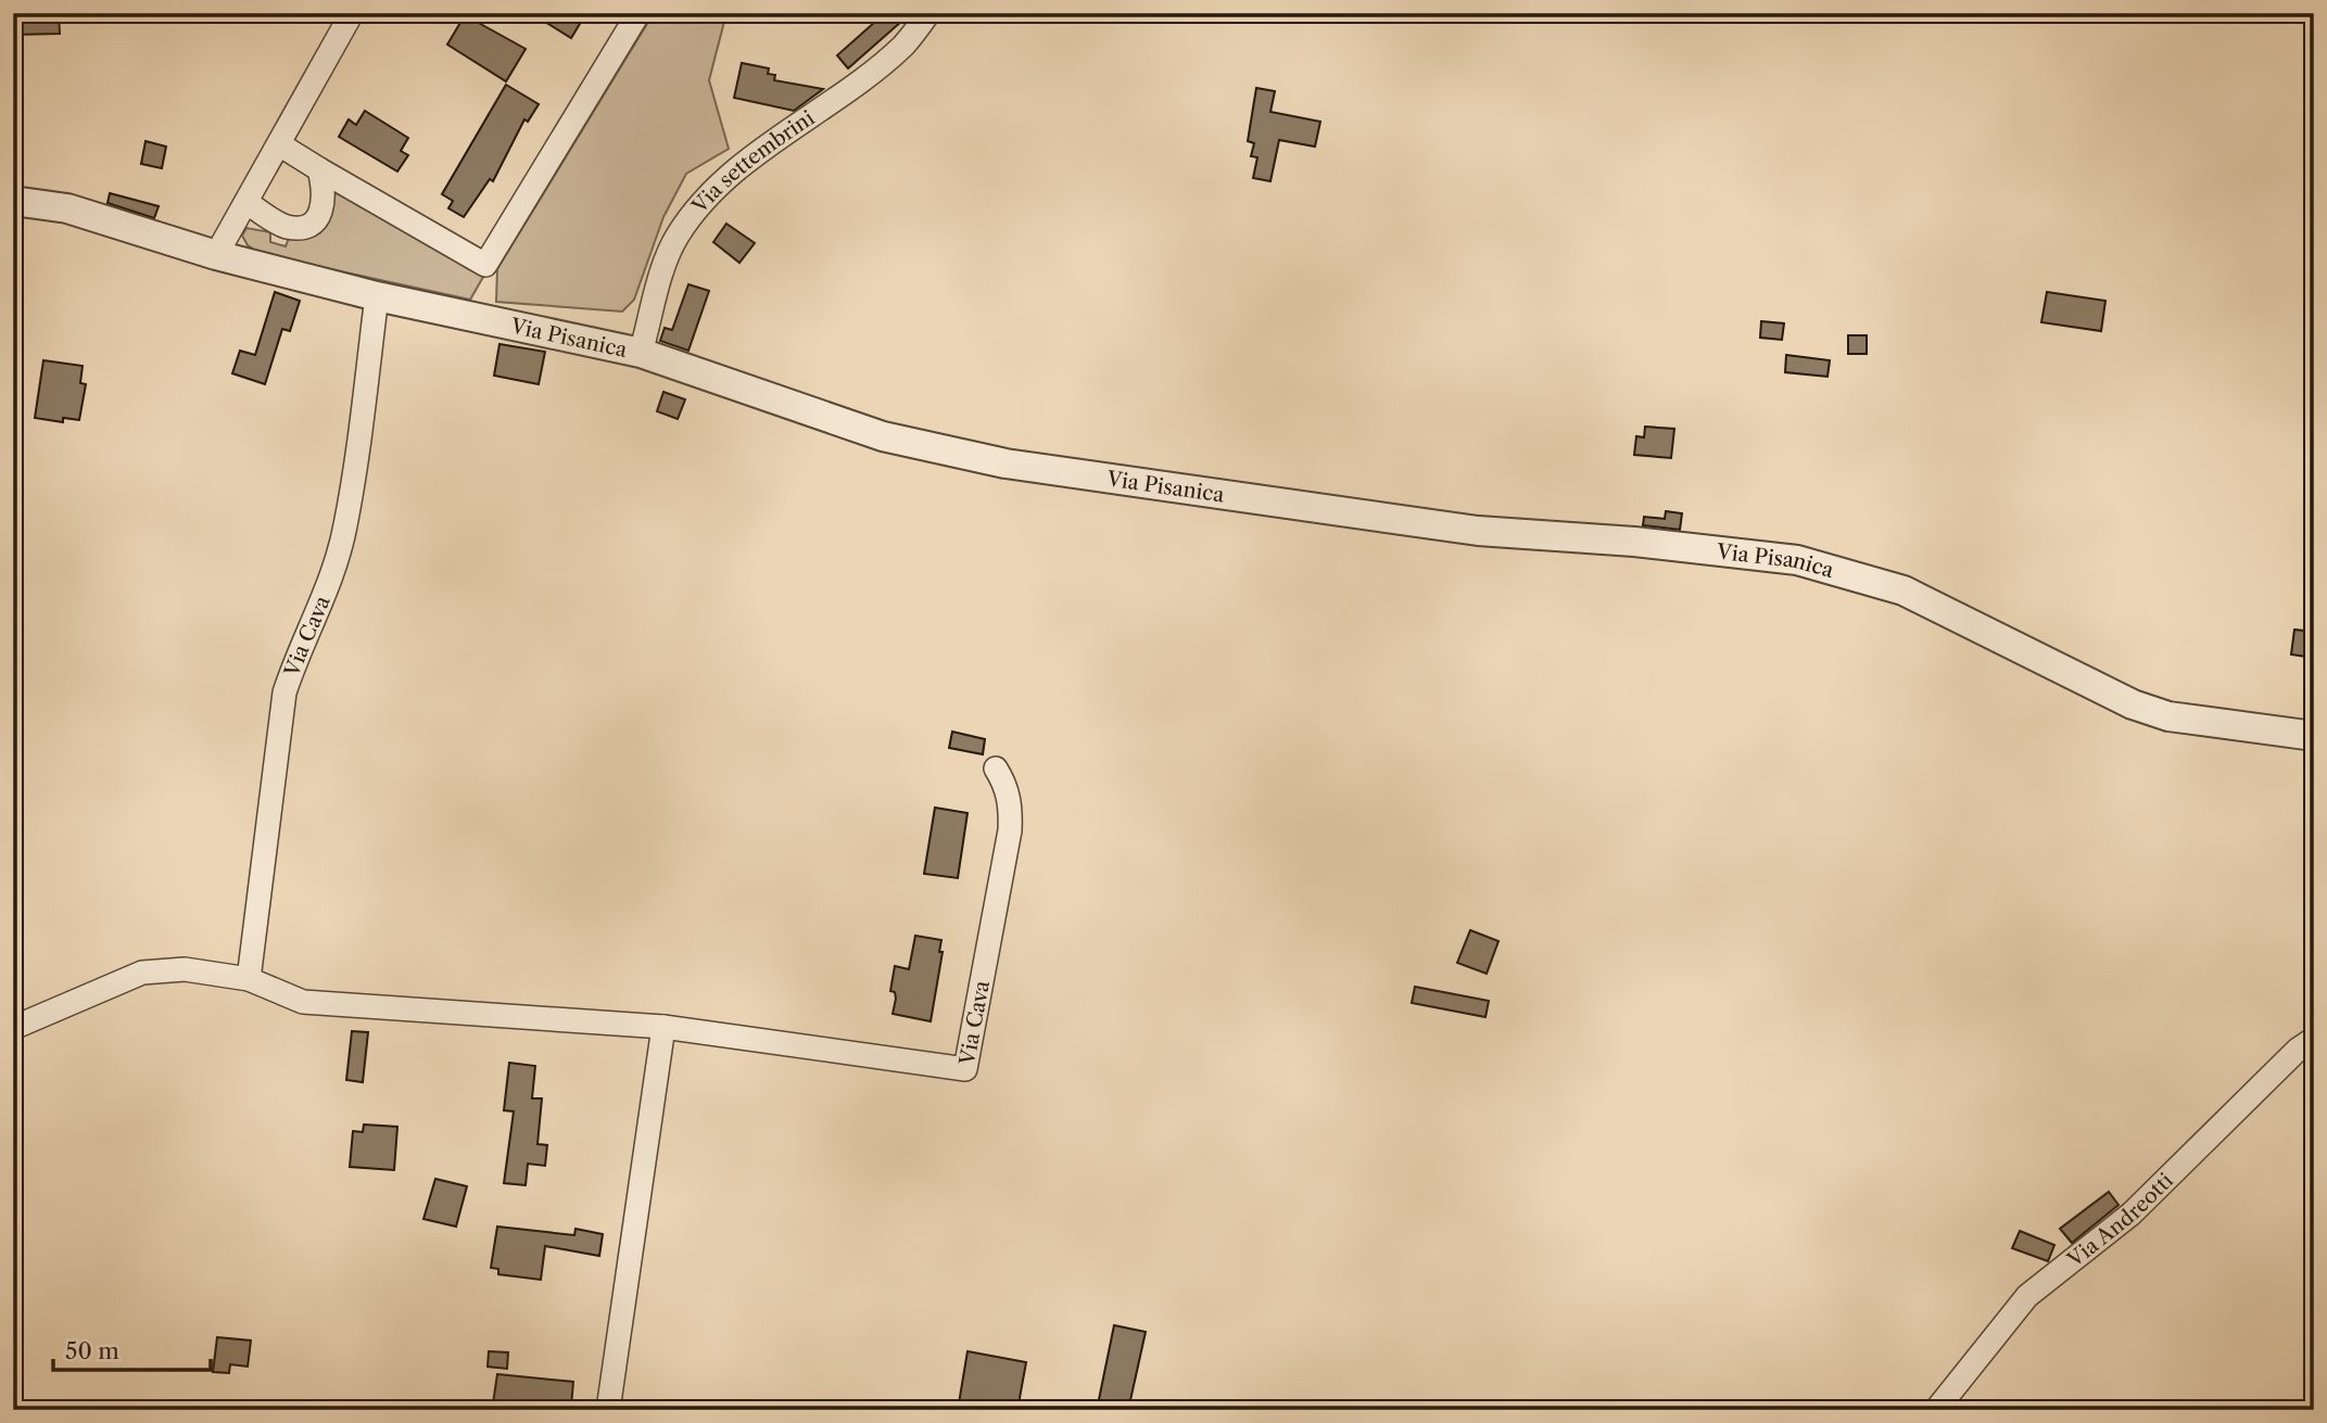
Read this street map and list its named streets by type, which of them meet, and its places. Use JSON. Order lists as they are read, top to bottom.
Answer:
{
  "streets": {
    "street": [
      "Via settembrini",
      "Via Pisanica",
      "Via Cava",
      "Via Andreotti"
    ]
  },
  "crossings": [
    ["Via settembrini", "Via Pisanica"],
    ["Via Pisanica", "Via Cava"]
  ],
  "scale_bar": "50 m"
}
